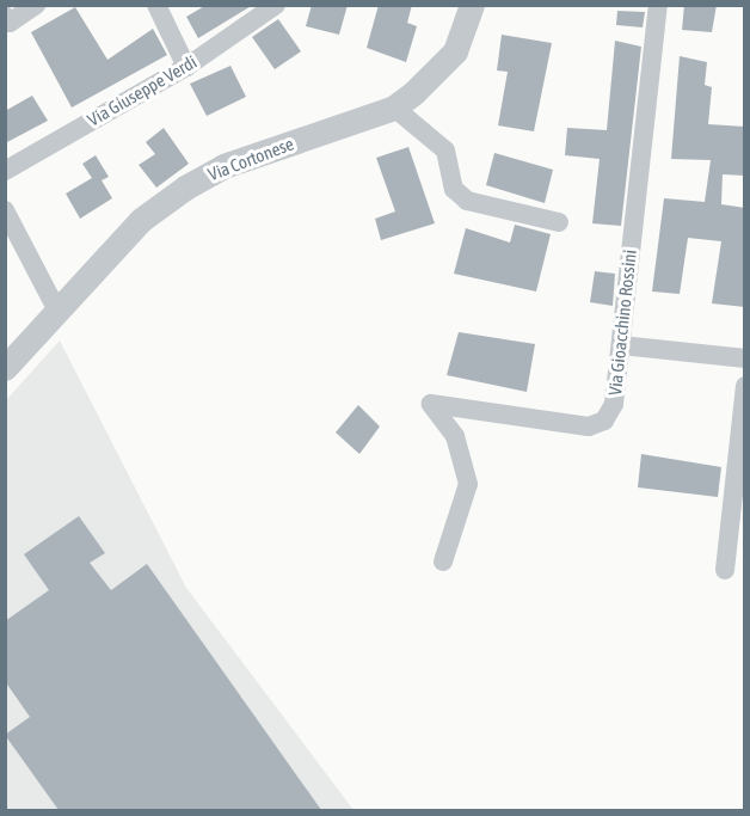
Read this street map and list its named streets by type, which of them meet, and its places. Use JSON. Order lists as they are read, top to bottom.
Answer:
{
  "streets": {
    "street": ["Via Giuseppe Verdi", "Via Cortonese", "Via Gioacchino Rossini"]
  }
}
